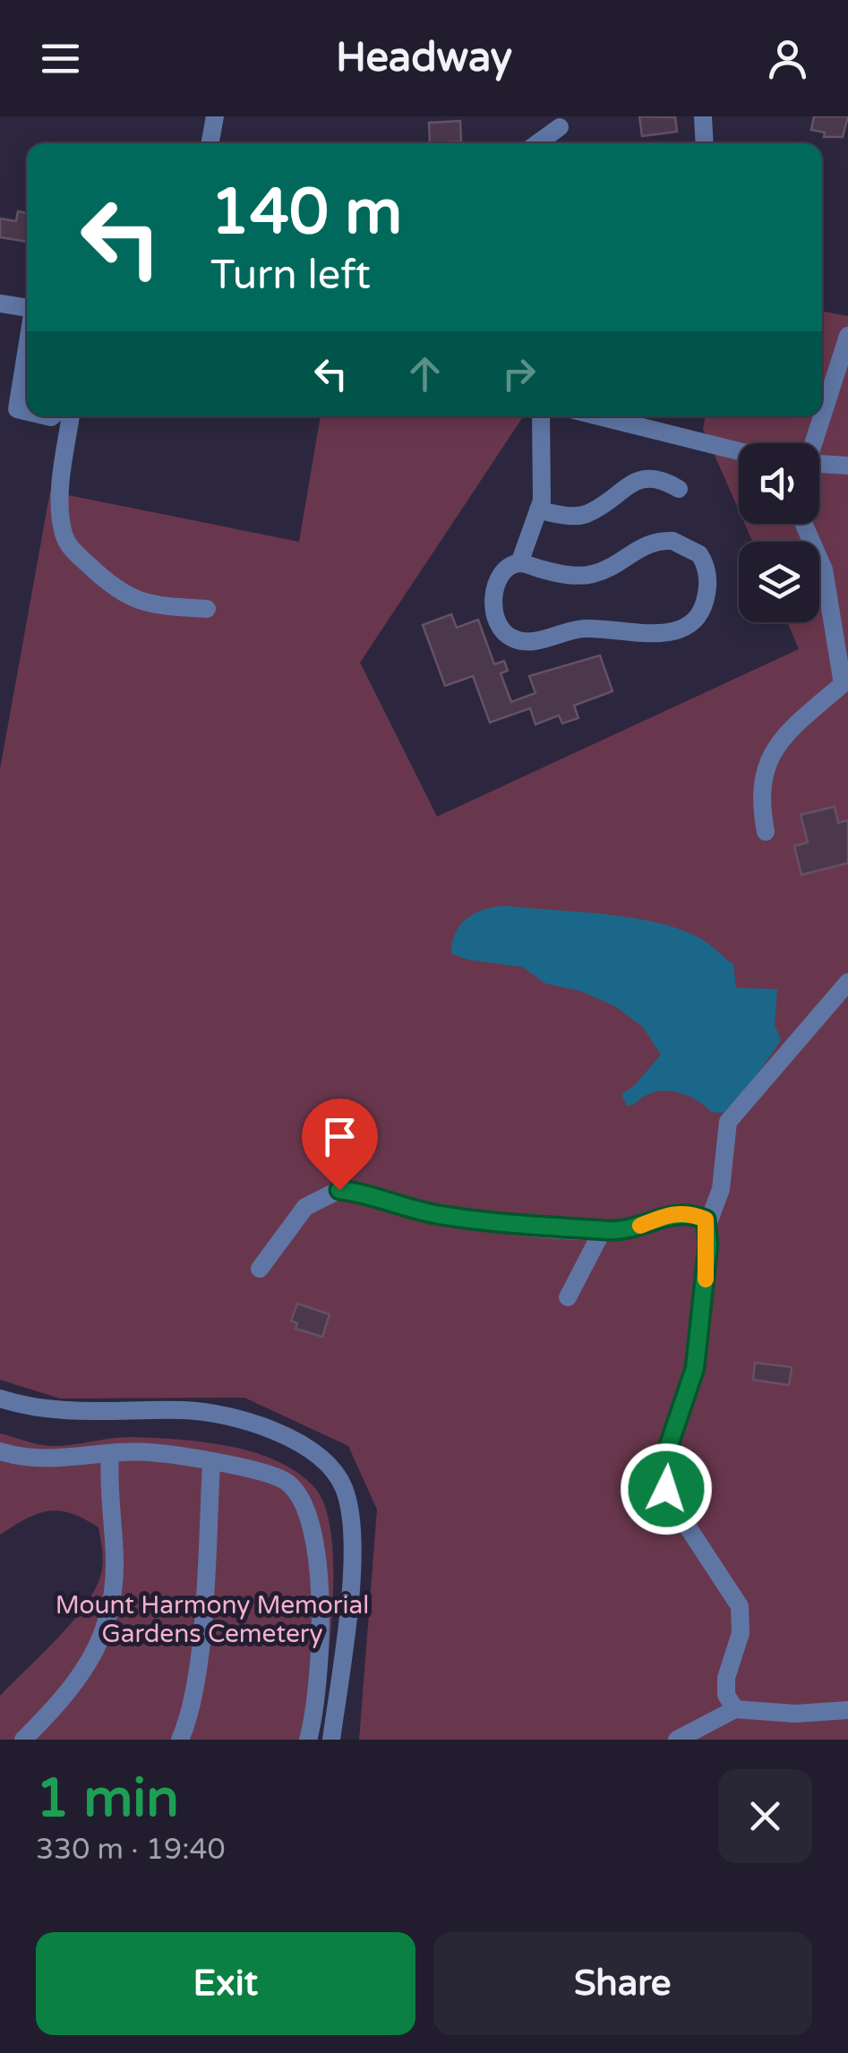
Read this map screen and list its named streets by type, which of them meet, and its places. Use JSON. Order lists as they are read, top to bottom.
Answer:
{
  "parks": ["Mount Harmony Memorial Gardens Cemetery"],
  "page": {
    "header": "Headway",
    "turn": ["140 m", "Turn left"],
    "heading": ["1 min", "330 m · 19:40"],
    "buttons": ["Exit", "Share"]
  }
}
